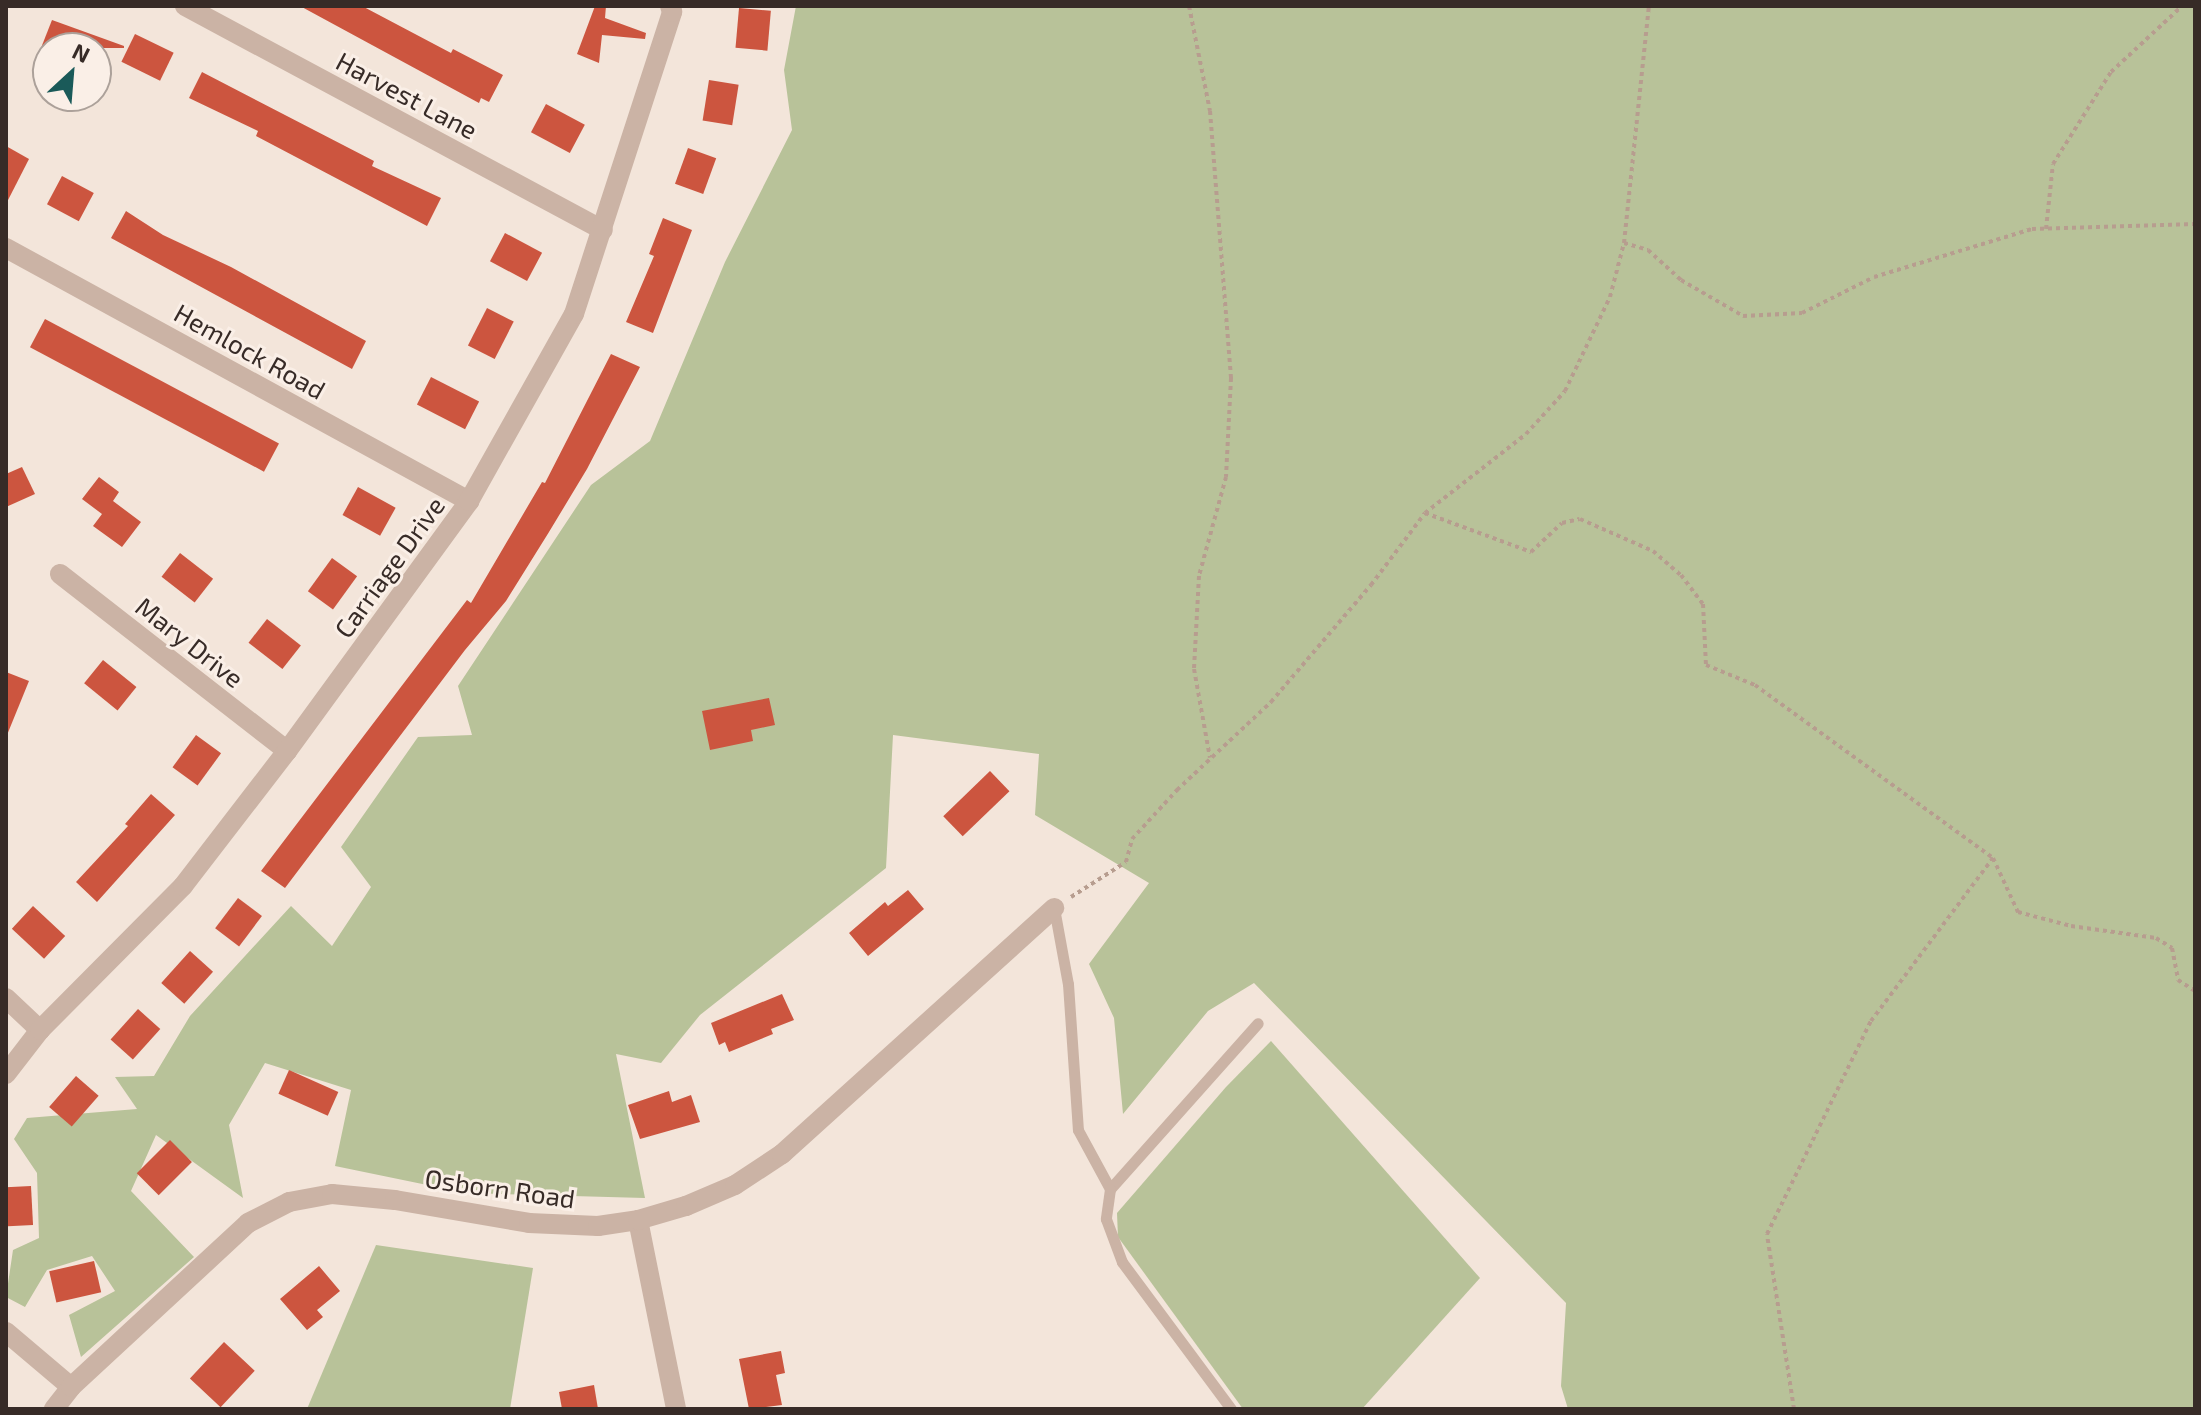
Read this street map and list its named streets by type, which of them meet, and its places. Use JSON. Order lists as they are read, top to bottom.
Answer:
{
  "streets": {
    "street": [
      "Harvest Lane",
      "Hemlock Road",
      "Carriage Drive",
      "Mary Drive",
      "Osborn Road"
    ]
  },
  "crossings": [
    ["Harvest Lane", "Carriage Drive"],
    ["Hemlock Road", "Carriage Drive"],
    ["Carriage Drive", "Mary Drive"]
  ],
  "north": "top right"
}
